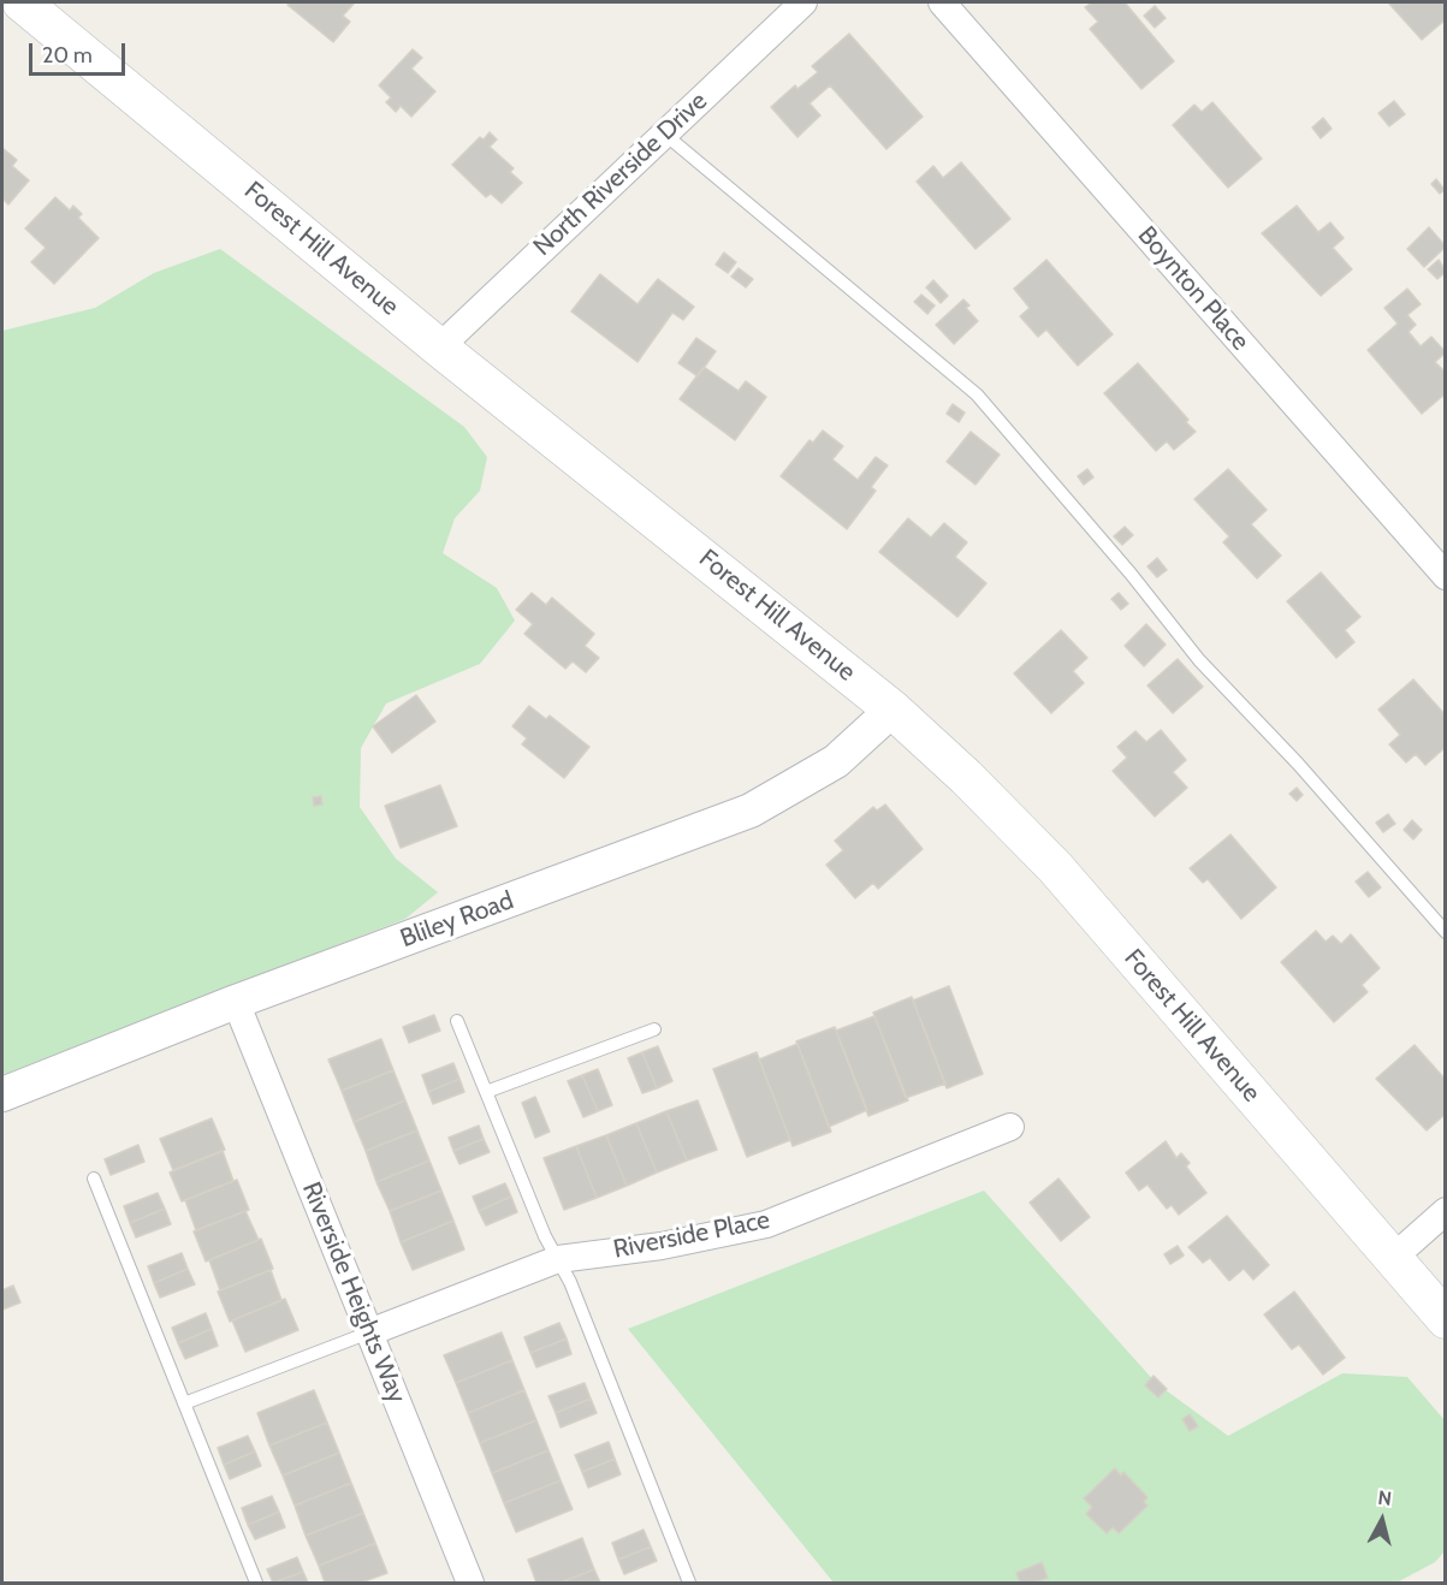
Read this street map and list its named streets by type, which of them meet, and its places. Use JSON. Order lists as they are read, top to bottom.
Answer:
{
  "streets": {
    "main road": ["Forest Hill Avenue"],
    "street": [
      "North Riverside Drive",
      "Boynton Place",
      "Bliley Road",
      "Riverside Place",
      "Riverside Heights Way"
    ]
  },
  "crossings": [
    ["North Riverside Drive", "Forest Hill Avenue"],
    ["Forest Hill Avenue", "Bliley Road"],
    ["Bliley Road", "Riverside Heights Way"],
    ["Riverside Place", "Riverside Heights Way"]
  ],
  "scale_bar": "20 m",
  "north": "top"
}
